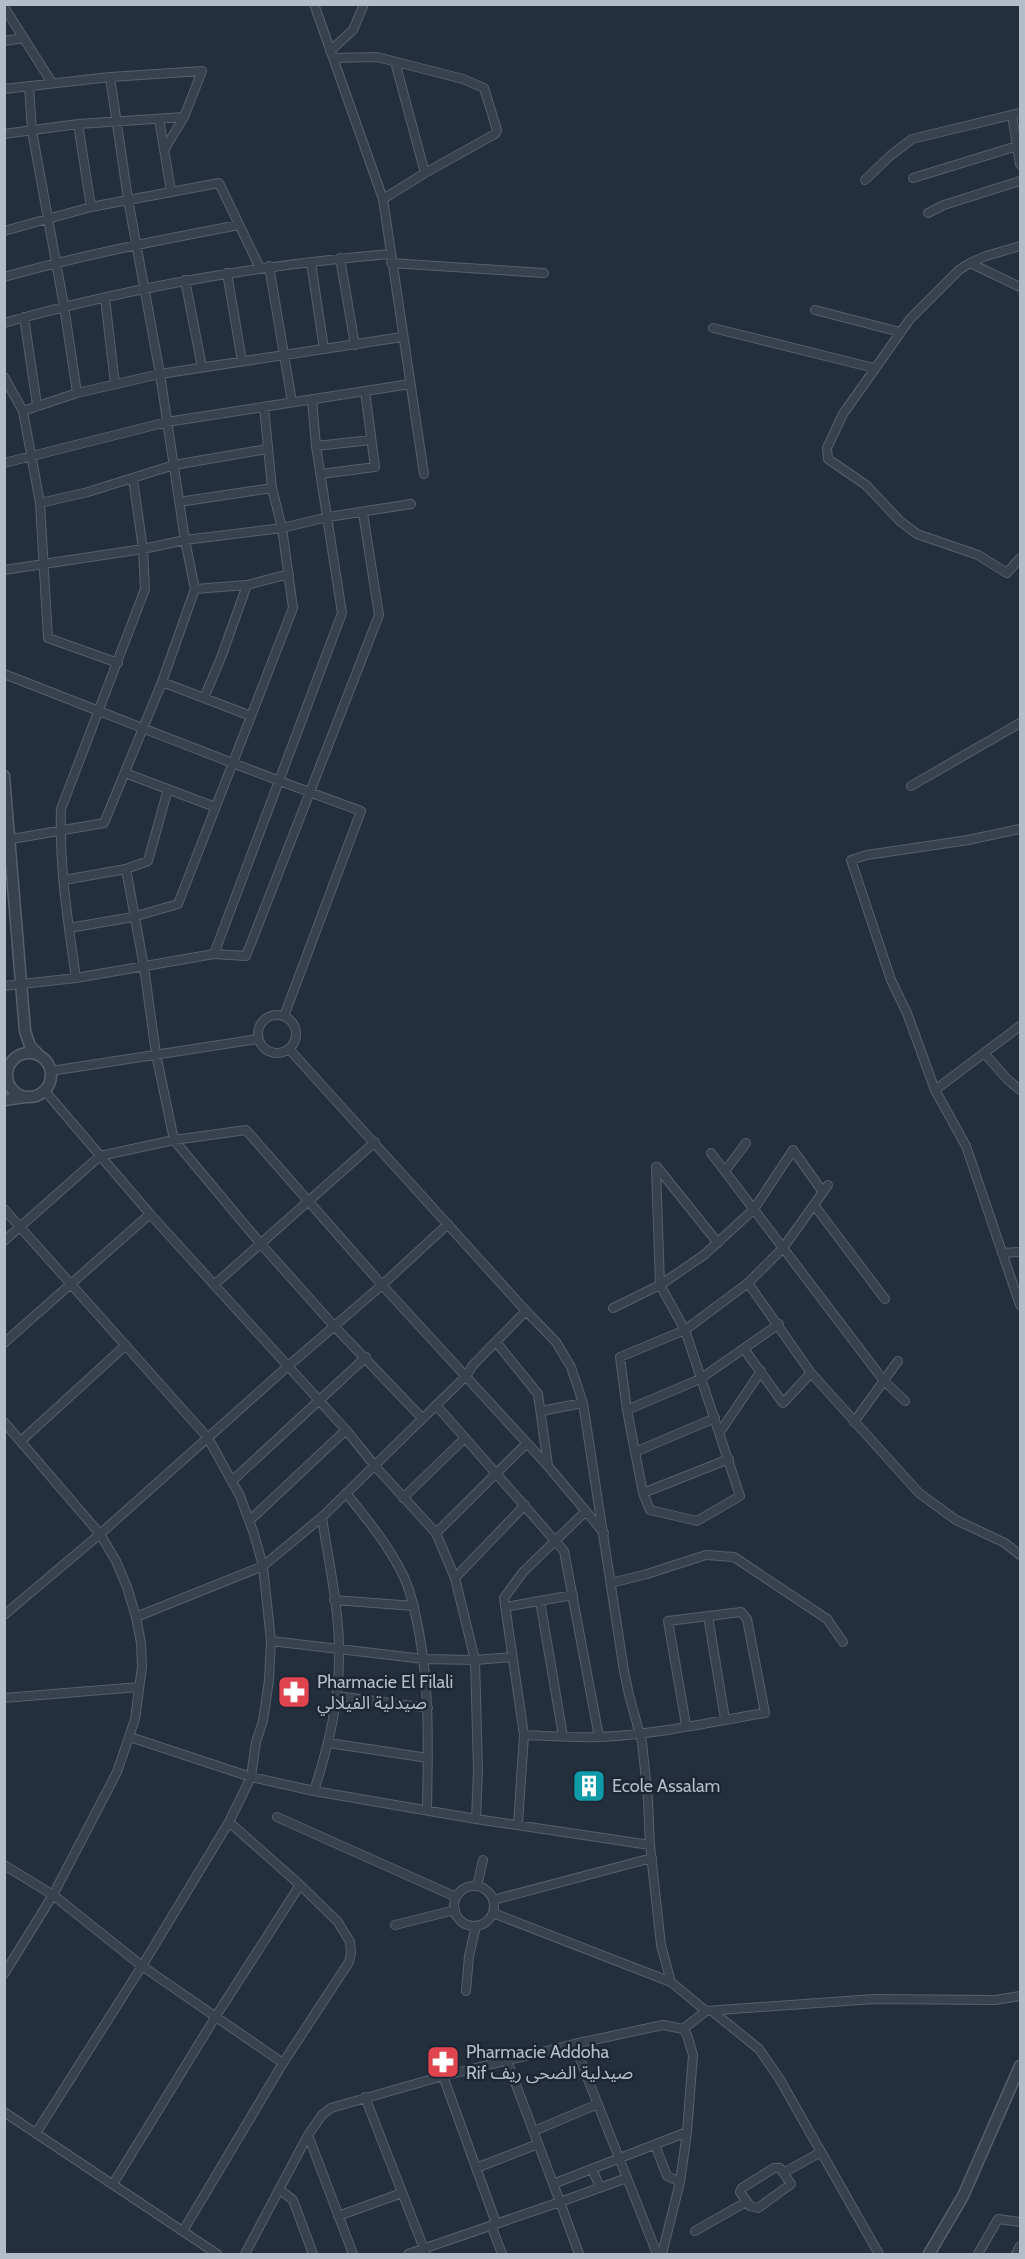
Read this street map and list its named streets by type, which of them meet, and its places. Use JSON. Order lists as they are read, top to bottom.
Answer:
{
  "places": {
    "pharmacy": ["Pharmacie El Filali صيدلية الفيلالي", "Pharmacie Addoha Rif صيدلية الضحى ريف"],
    "building": ["Ecole Assalam"]
  }
}
